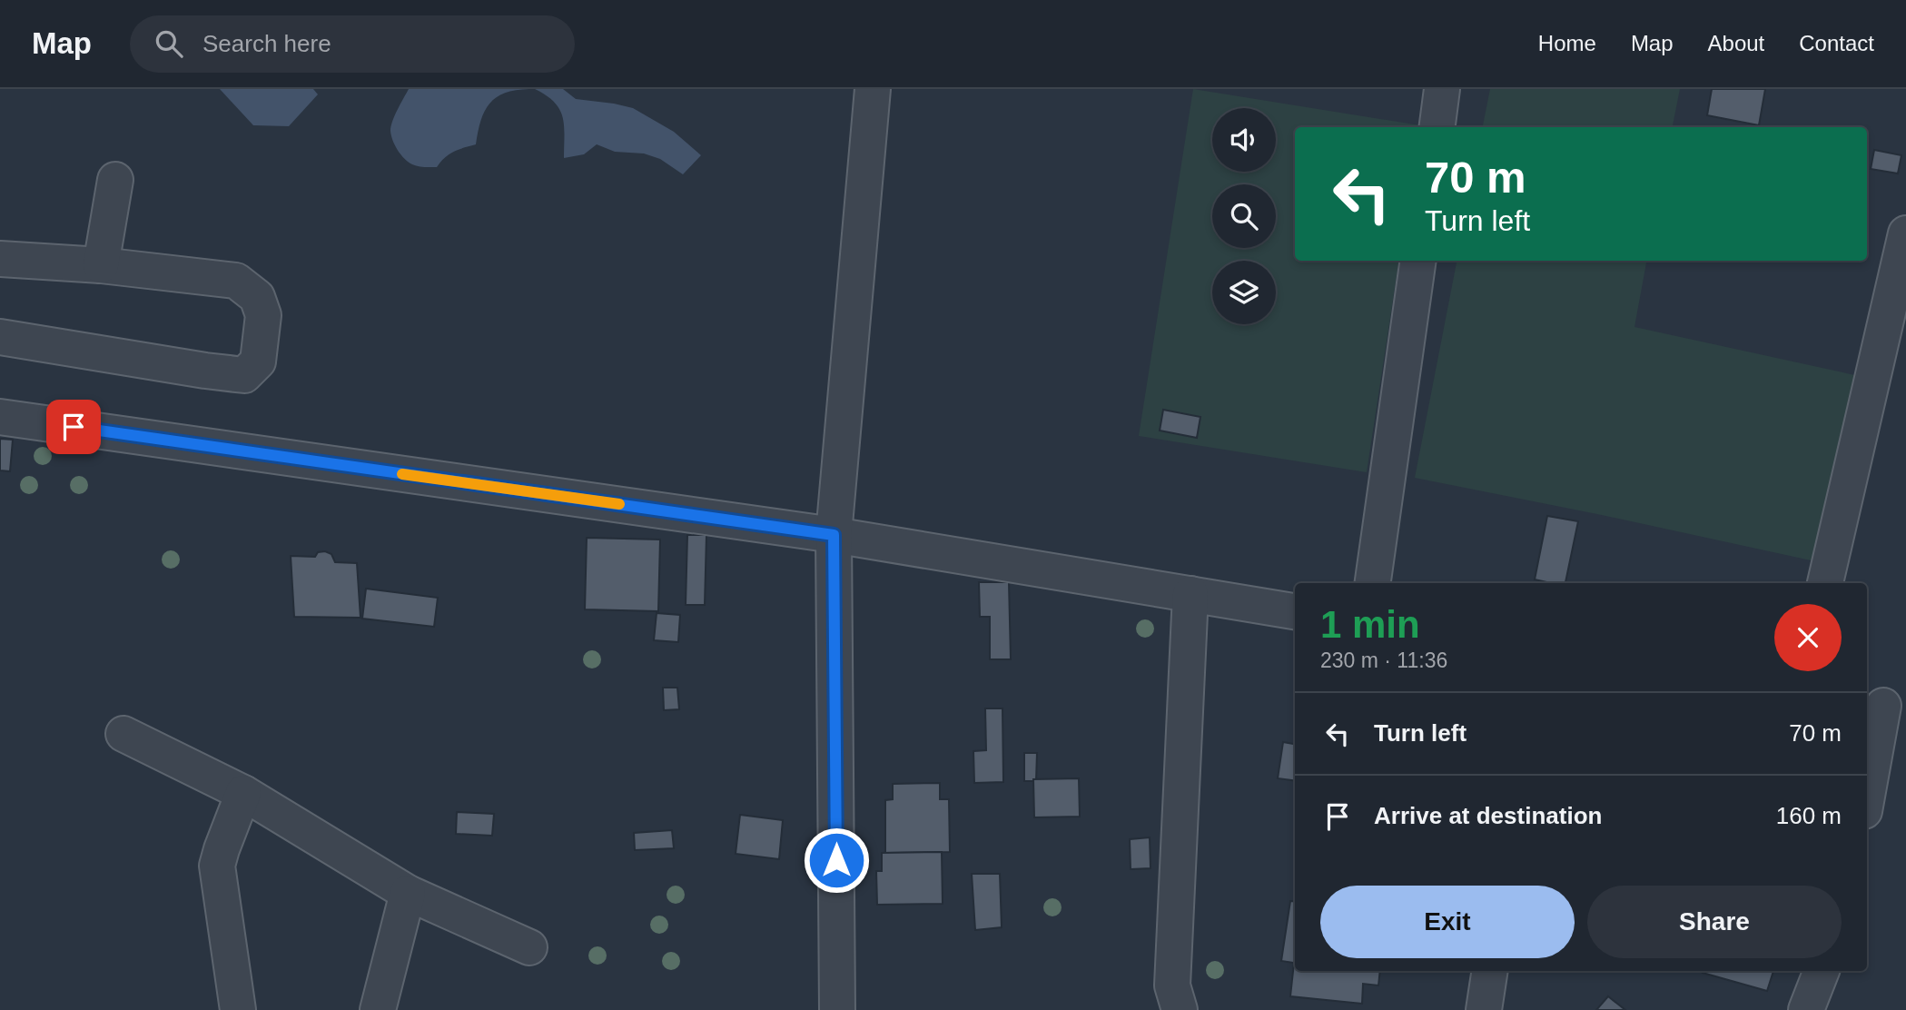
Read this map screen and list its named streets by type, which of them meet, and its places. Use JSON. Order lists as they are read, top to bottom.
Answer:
{
  "page": {
    "header": "Map",
    "search": "Search here",
    "nav": [
      "Home",
      "Map",
      "About",
      "Contact"
    ],
    "turn": ["70 m", "Turn left"],
    "heading": ["1 min", "230 m · 11:36"],
    "list": [
      {
        "name": "Turn left",
        "value": "70 m"
      },
      {
        "name": "Arrive at destination",
        "value": "160 m"
      }
    ],
    "buttons": ["Exit", "Share"]
  }
}
